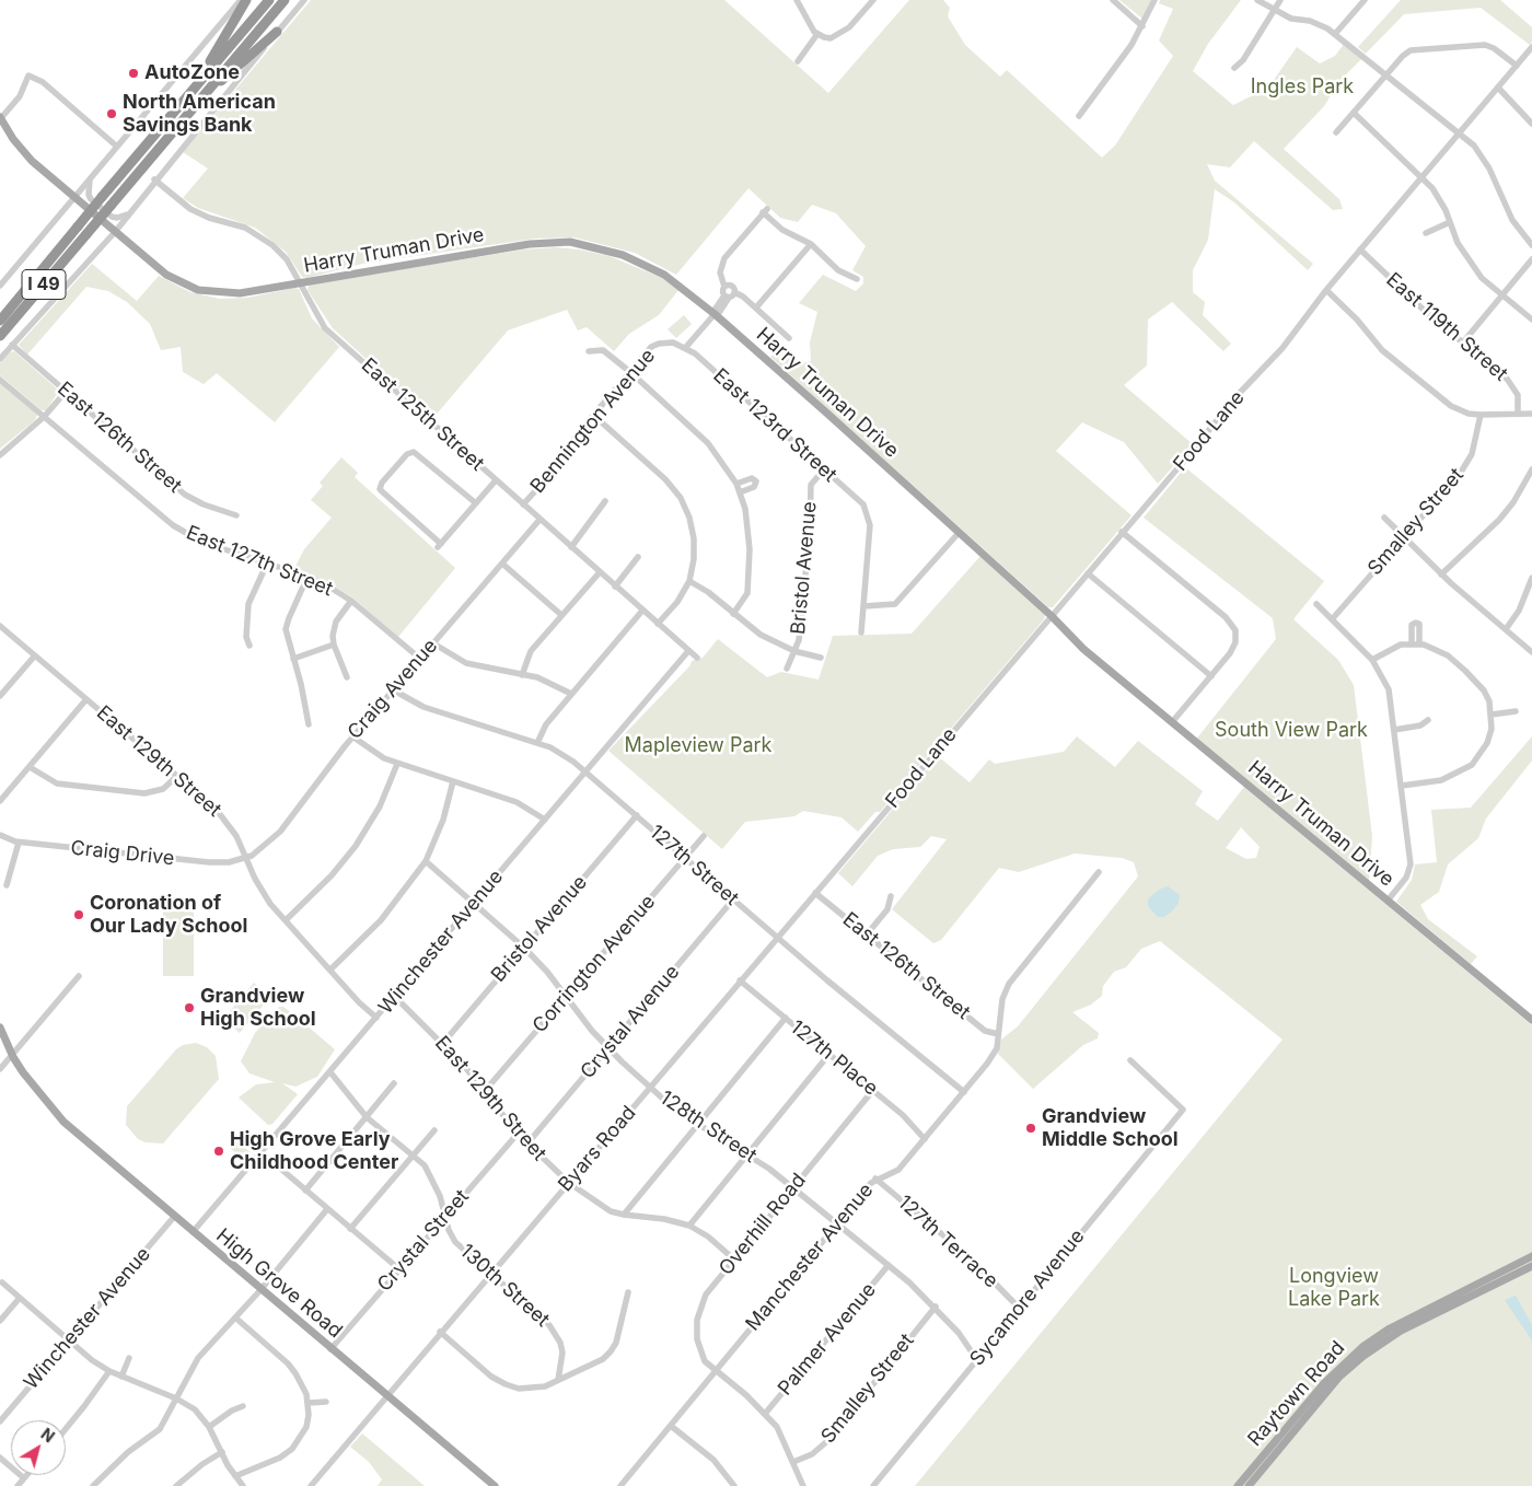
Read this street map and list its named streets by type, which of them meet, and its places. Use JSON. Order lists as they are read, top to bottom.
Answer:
{
  "streets": {
    "highway": ["I 49"],
    "main road": ["Harry Truman Drive", "High Grove Road", "Raytown Road"],
    "street": [
      "East 119th Street",
      "East 125th Street",
      "Bennington Avenue",
      "East 123rd Street",
      "Food Lane",
      "East 126th Street",
      "Smalley Street",
      "East 127th Street",
      "Bristol Avenue",
      "Craig Avenue",
      "East 129th Street",
      "Craig Drive",
      "127th Street",
      "Winchester Avenue",
      "Corrington Avenue",
      "Crystal Avenue",
      "127th Place",
      "128th Street",
      "Byars Road",
      "Overhill Road",
      "Crystal Street",
      "127th Terrace",
      "Manchester Avenue",
      "130th Street",
      "Sycamore Avenue",
      "Palmer Avenue"
    ]
  },
  "crossings": [
    ["Harry Truman Drive", "East 125th Street"],
    ["Harry Truman Drive", "Bennington Avenue"],
    ["Harry Truman Drive", "Food Lane"],
    ["East 119th Street", "Food Lane"],
    ["East 125th Street", "Bennington Avenue"],
    ["East 125th Street", "Craig Avenue"],
    ["East 125th Street", "Winchester Avenue"],
    ["Bennington Avenue", "East 123rd Street"],
    ["East 123rd Street", "Bristol Avenue"],
    ["Food Lane", "Byars Road"],
    ["East 126th Street", "Byars Road"],
    ["East 126th Street", "Manchester Avenue"],
    ["Smalley Street", "128th Street"],
    ["Smalley Street", "Overhill Road"],
    ["East 127th Street", "Craig Avenue"],
    ["Bristol Avenue", "East 129th Street"],
    ["Bristol Avenue", "127th Street"],
    ["Bristol Avenue", "128th Street"],
    ["Craig Avenue", "East 129th Street"],
    ["Craig Avenue", "Craig Drive"],
    ["Craig Avenue", "127th Street"],
    ["East 129th Street", "Craig Drive"],
    ["East 129th Street", "Winchester Avenue"],
    ["East 129th Street", "Corrington Avenue"],
    ["East 129th Street", "Crystal Avenue"],
    ["East 129th Street", "Byars Road"],
    ["East 129th Street", "Overhill Road"],
    ["East 129th Street", "Crystal Street"],
    ["127th Street", "Winchester Avenue"],
    ["127th Street", "Corrington Avenue"],
    ["127th Street", "Crystal Avenue"],
    ["127th Street", "Byars Road"],
    ["127th Street", "Manchester Avenue"],
    ["Winchester Avenue", "128th Street"],
    ["Winchester Avenue", "High Grove Road"],
    ["Winchester Avenue", "130th Street"],
    ["Corrington Avenue", "128th Street"],
    ["Crystal Avenue", "128th Street"],
    ["127th Place", "Byars Road"],
    ["127th Place", "Overhill Road"],
    ["127th Place", "Manchester Avenue"],
    ["128th Street", "Byars Road"],
    ["128th Street", "Overhill Road"],
    ["128th Street", "Manchester Avenue"],
    ["128th Street", "Sycamore Avenue"],
    ["128th Street", "Palmer Avenue"],
    ["Byars Road", "High Grove Road"],
    ["Byars Road", "130th Street"],
    ["Overhill Road", "Manchester Avenue"],
    ["Overhill Road", "Palmer Avenue"],
    ["Crystal Street", "High Grove Road"],
    ["Crystal Street", "130th Street"],
    ["127th Terrace", "Manchester Avenue"],
    ["127th Terrace", "Sycamore Avenue"]
  ],
  "parks": [
    "Ingles Park",
    "South View Park",
    "Mapleview Park",
    "Longview Lake Park"
  ],
  "places": [
    "AutoZone",
    "North American Savings Bank",
    "Coronation of Our Lady School",
    "Grandview High School",
    "Grandview Middle School",
    "High Grove Early Childhood Center"
  ],
  "north": "top right"
}
